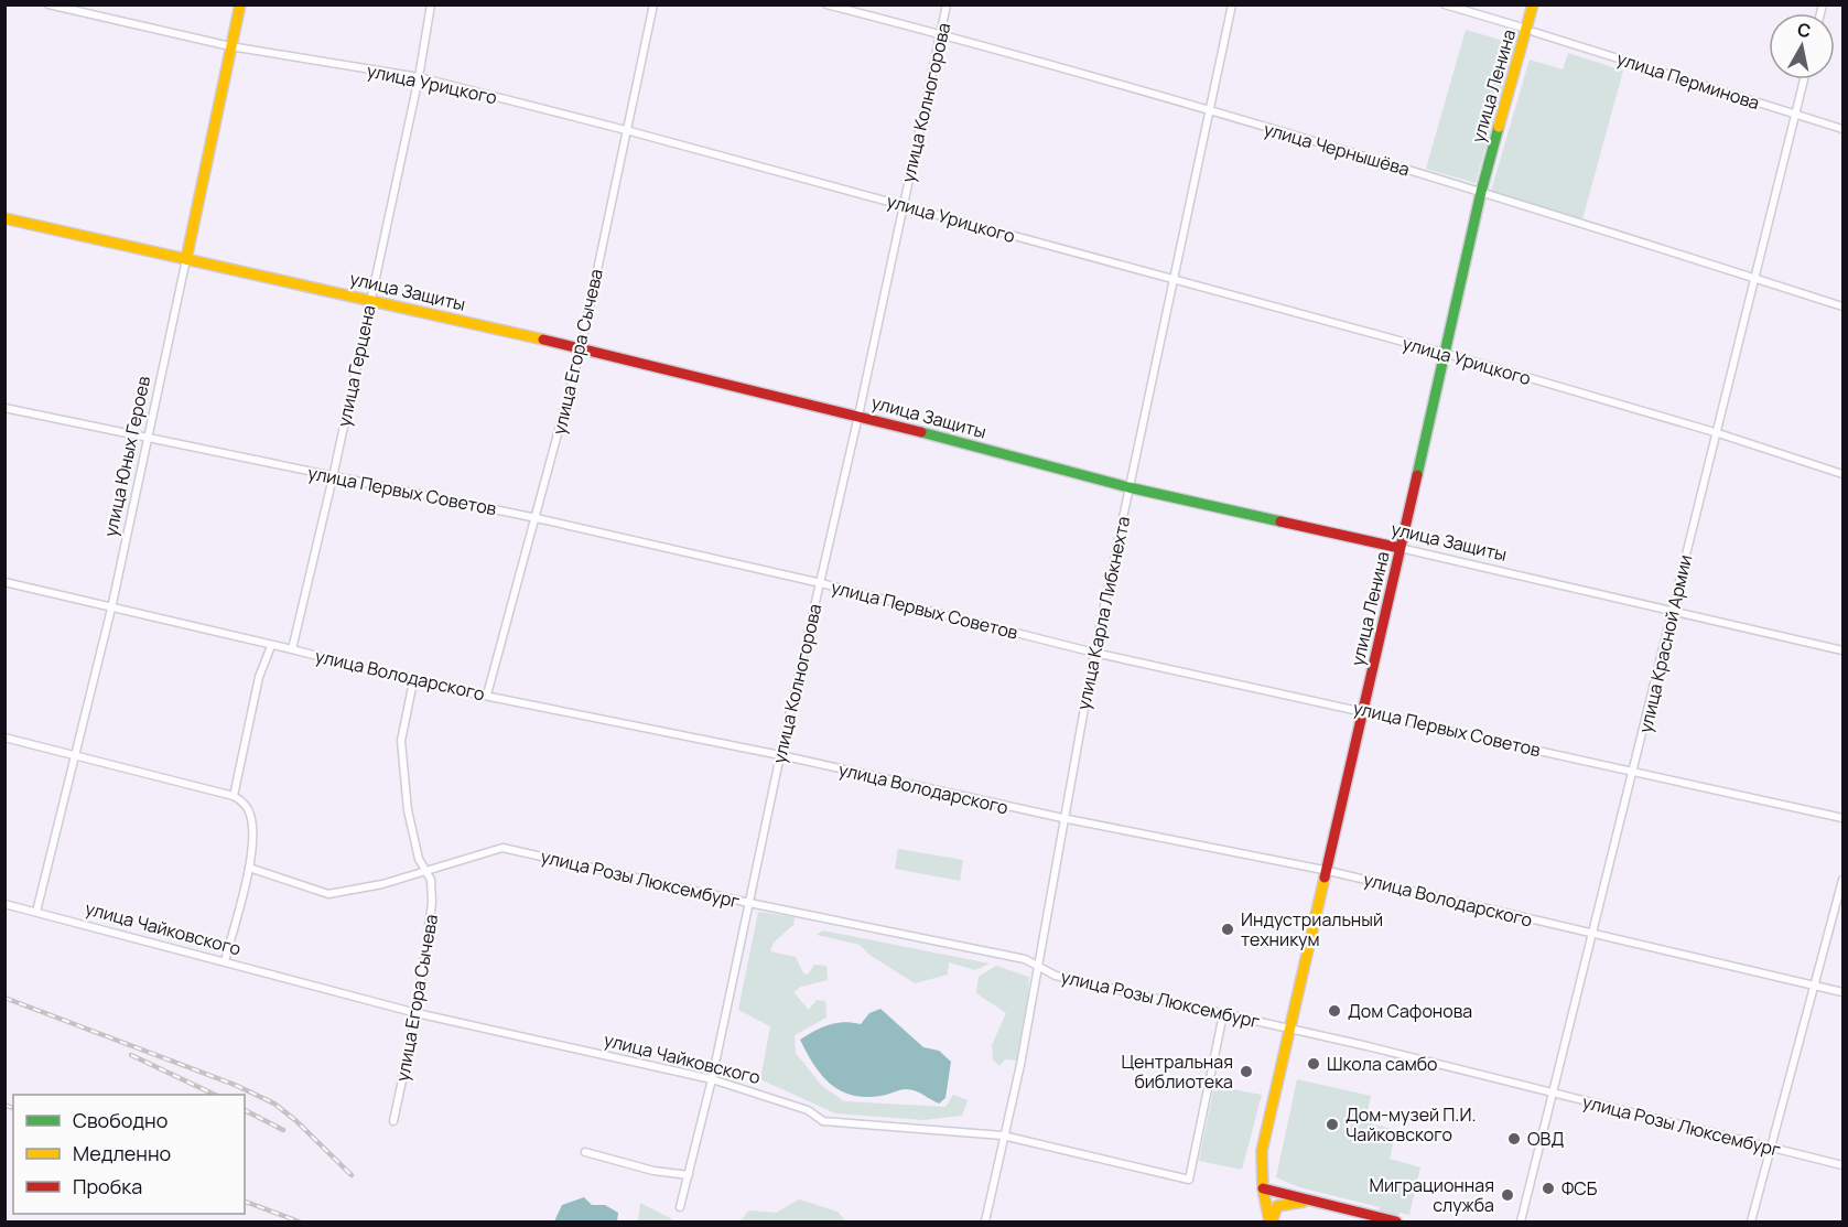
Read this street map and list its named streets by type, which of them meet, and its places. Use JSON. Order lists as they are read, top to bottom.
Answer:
{
  "streets": {
    "street": [
      "улица Перминова",
      "улица Урицкого",
      "улица Ленина",
      "улица Колногорова",
      "улица Чернышёва",
      "улица Защиты",
      "улица Егора Сычева",
      "улица Герцена",
      "улица Юных Героев",
      "улица Первых Советов",
      "улица Карла Либкнехта",
      "улица Красной Армии",
      "улица Володарского",
      "улица Розы Люксембург",
      "улица Чайковского"
    ]
  },
  "crossings": [
    ["улица Перминова", "улица Ленина"],
    ["улица Перминова", "улица Красной Армии"],
    ["улица Урицкого", "улица Ленина"],
    ["улица Урицкого", "улица Колногорова"],
    ["улица Урицкого", "улица Егора Сычева"],
    ["улица Урицкого", "улица Герцена"],
    ["улица Урицкого", "улица Юных Героев"],
    ["улица Урицкого", "улица Карла Либкнехта"],
    ["улица Урицкого", "улица Красной Армии"],
    ["улица Ленина", "улица Чернышёва"],
    ["улица Ленина", "улица Защиты"],
    ["улица Ленина", "улица Первых Советов"],
    ["улица Ленина", "улица Володарского"],
    ["улица Ленина", "улица Розы Люксембург"],
    ["улица Колногорова", "улица Чернышёва"],
    ["улица Колногорова", "улица Защиты"],
    ["улица Колногорова", "улица Первых Советов"],
    ["улица Колногорова", "улица Володарского"],
    ["улица Колногорова", "улица Розы Люксембург"],
    ["улица Колногорова", "улица Чайковского"],
    ["улица Чернышёва", "улица Карла Либкнехта"],
    ["улица Чернышёва", "улица Красной Армии"],
    ["улица Защиты", "улица Егора Сычева"],
    ["улица Защиты", "улица Герцена"],
    ["улица Защиты", "улица Юных Героев"],
    ["улица Защиты", "улица Карла Либкнехта"],
    ["улица Защиты", "улица Красной Армии"],
    ["улица Егора Сычева", "улица Первых Советов"],
    ["улица Егора Сычева", "улица Володарского"],
    ["улица Егора Сычева", "улица Розы Люксембург"],
    ["улица Егора Сычева", "улица Чайковского"],
    ["улица Герцена", "улица Первых Советов"],
    ["улица Герцена", "улица Володарского"],
    ["улица Юных Героев", "улица Первых Советов"],
    ["улица Юных Героев", "улица Володарского"],
    ["улица Юных Героев", "улица Чайковского"],
    ["улица Первых Советов", "улица Карла Либкнехта"],
    ["улица Первых Советов", "улица Красной Армии"],
    ["улица Карла Либкнехта", "улица Володарского"],
    ["улица Карла Либкнехта", "улица Розы Люксембург"],
    ["улица Карла Либкнехта", "улица Чайковского"],
    ["улица Красной Армии", "улица Володарского"],
    ["улица Красной Армии", "улица Розы Люксембург"],
    ["улица Розы Люксембург", "улица Чайковского"]
  ],
  "places": [
    "Индустриальный техникум",
    "Дом Сафонова",
    "Школа самбо",
    "Центральная библиотека",
    "Дом-музей П.И. Чайковского",
    "ОВД",
    "ФСБ",
    "Миграционная служба"
  ],
  "legend": ["Свободно", "Медленно", "Пробка"],
  "north": "top"
}
